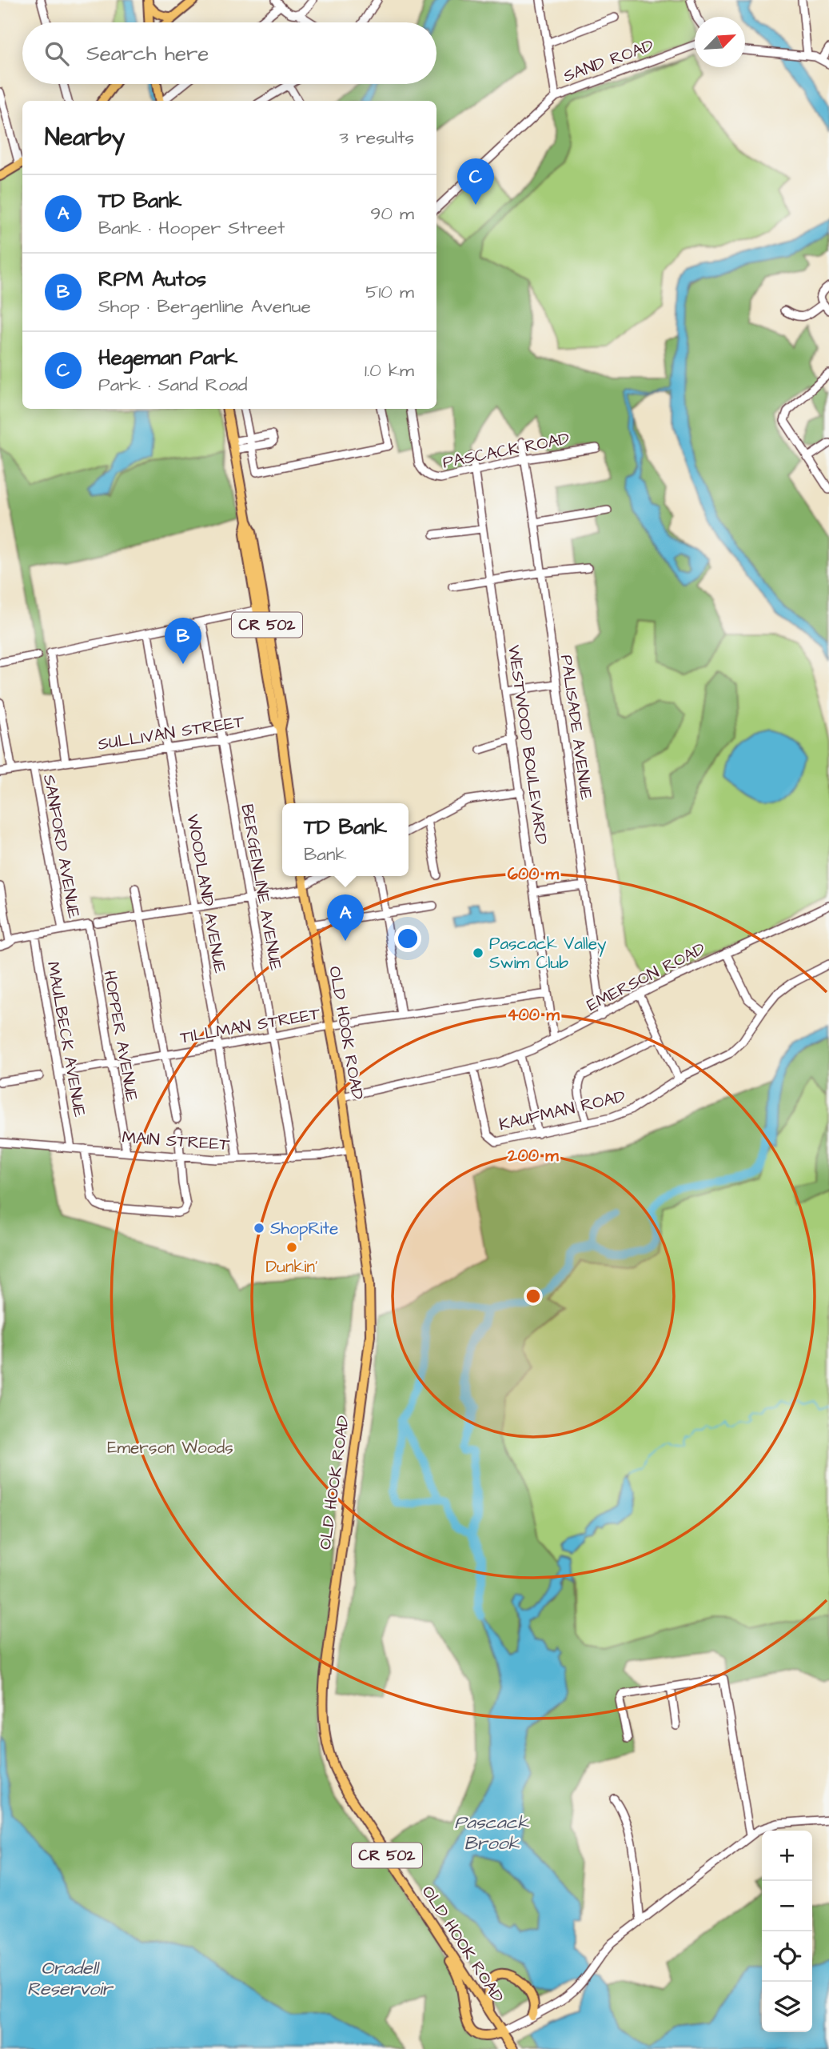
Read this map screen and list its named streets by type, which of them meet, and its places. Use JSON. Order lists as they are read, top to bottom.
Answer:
{
  "streets": {
    "main road": ["CR 502", "OLD HOOK ROAD"],
    "street": [
      "SAND ROAD",
      "PASCACK ROAD",
      "PALISADE AVENUE",
      "SULLIVAN STREET",
      "WESTWOOD BOULEVARD",
      "SANFORD AVENUE",
      "BERGENLINE AVENUE",
      "WOODLAND AVENUE",
      "EMERSON ROAD",
      "TILLMAN STREET",
      "HOPPER AVENUE",
      "MAULBECK AVENUE",
      "KAUFMAN ROAD",
      "MAIN STREET"
    ]
  },
  "crossings": [
    ["PASCACK ROAD", "PALISADE AVENUE"],
    ["PASCACK ROAD", "WESTWOOD BOULEVARD"],
    ["CR 502", "SULLIVAN STREET"],
    ["PALISADE AVENUE", "EMERSON ROAD"],
    ["SULLIVAN STREET", "SANFORD AVENUE"],
    ["SULLIVAN STREET", "BERGENLINE AVENUE"],
    ["SULLIVAN STREET", "WOODLAND AVENUE"],
    ["WESTWOOD BOULEVARD", "EMERSON ROAD"],
    ["WESTWOOD BOULEVARD", "TILLMAN STREET"],
    ["SANFORD AVENUE", "HOPPER AVENUE"],
    ["BERGENLINE AVENUE", "TILLMAN STREET"],
    ["BERGENLINE AVENUE", "MAIN STREET"],
    ["WOODLAND AVENUE", "TILLMAN STREET"],
    ["WOODLAND AVENUE", "MAIN STREET"],
    ["EMERSON ROAD", "OLD HOOK ROAD"],
    ["EMERSON ROAD", "KAUFMAN ROAD"],
    ["TILLMAN STREET", "OLD HOOK ROAD"],
    ["TILLMAN STREET", "HOPPER AVENUE"],
    ["TILLMAN STREET", "MAULBECK AVENUE"],
    ["OLD HOOK ROAD", "MAIN STREET"],
    ["HOPPER AVENUE", "MAIN STREET"],
    ["MAULBECK AVENUE", "MAIN STREET"]
  ],
  "water": ["Pascack Brook", "Oradell Reservoir"],
  "parks": ["Emerson Woods"],
  "places": ["Pascack Valley Swim Club", "ShopRite", "Dunkin'"],
  "north": "top right",
  "page": {
    "search": "Search here",
    "heading": ["Nearby", "3 results"],
    "pins": ["C", "B", "A"],
    "list": [
      {
        "mark": "A",
        "name": "TD Bank",
        "note": "Bank · Hooper Street",
        "value": "90 m"
      },
      {
        "mark": "B",
        "name": "RPM Autos",
        "note": "Shop · Bergenline Avenue",
        "value": "510 m"
      },
      {
        "mark": "C",
        "name": "Hegeman Park",
        "note": "Park · Sand Road",
        "value": "1.0 km"
      }
    ],
    "popup": ["TD Bank", "Bank"],
    "map_buttons": ["+", "−"]
  },
  "rings": ["600 m", "400 m", "200 m"]
}
